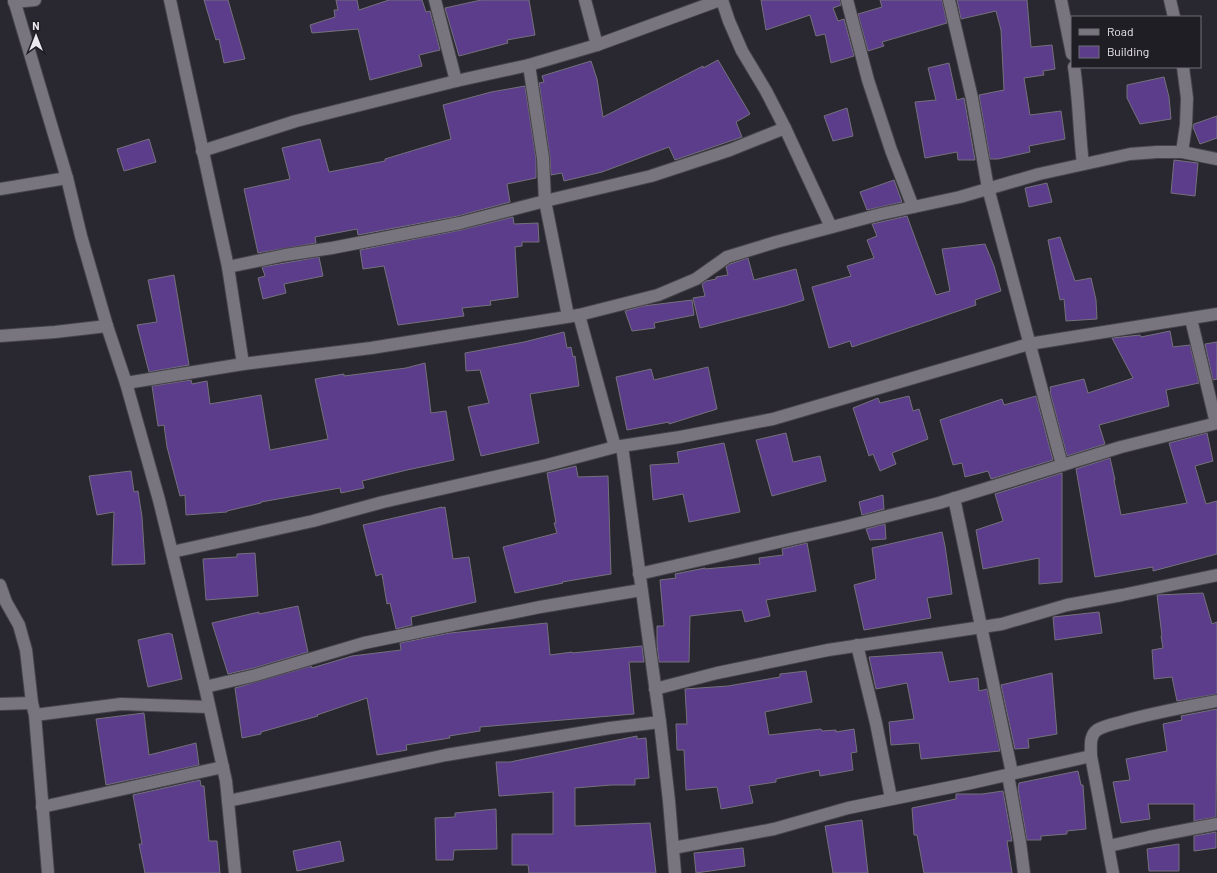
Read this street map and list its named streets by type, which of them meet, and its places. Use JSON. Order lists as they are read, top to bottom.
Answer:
{
  "legend": ["Road", "Building"],
  "north": "top"
}
